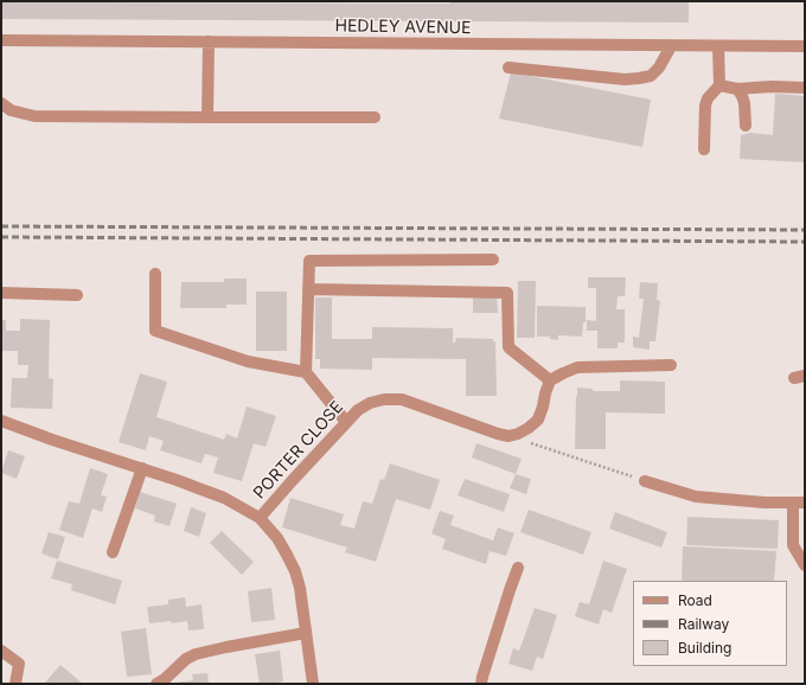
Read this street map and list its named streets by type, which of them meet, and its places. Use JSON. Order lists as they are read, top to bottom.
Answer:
{
  "streets": {
    "street": ["HEDLEY AVENUE", "PORTER CLOSE"]
  },
  "legend": ["Road", "Railway", "Building"]
}
